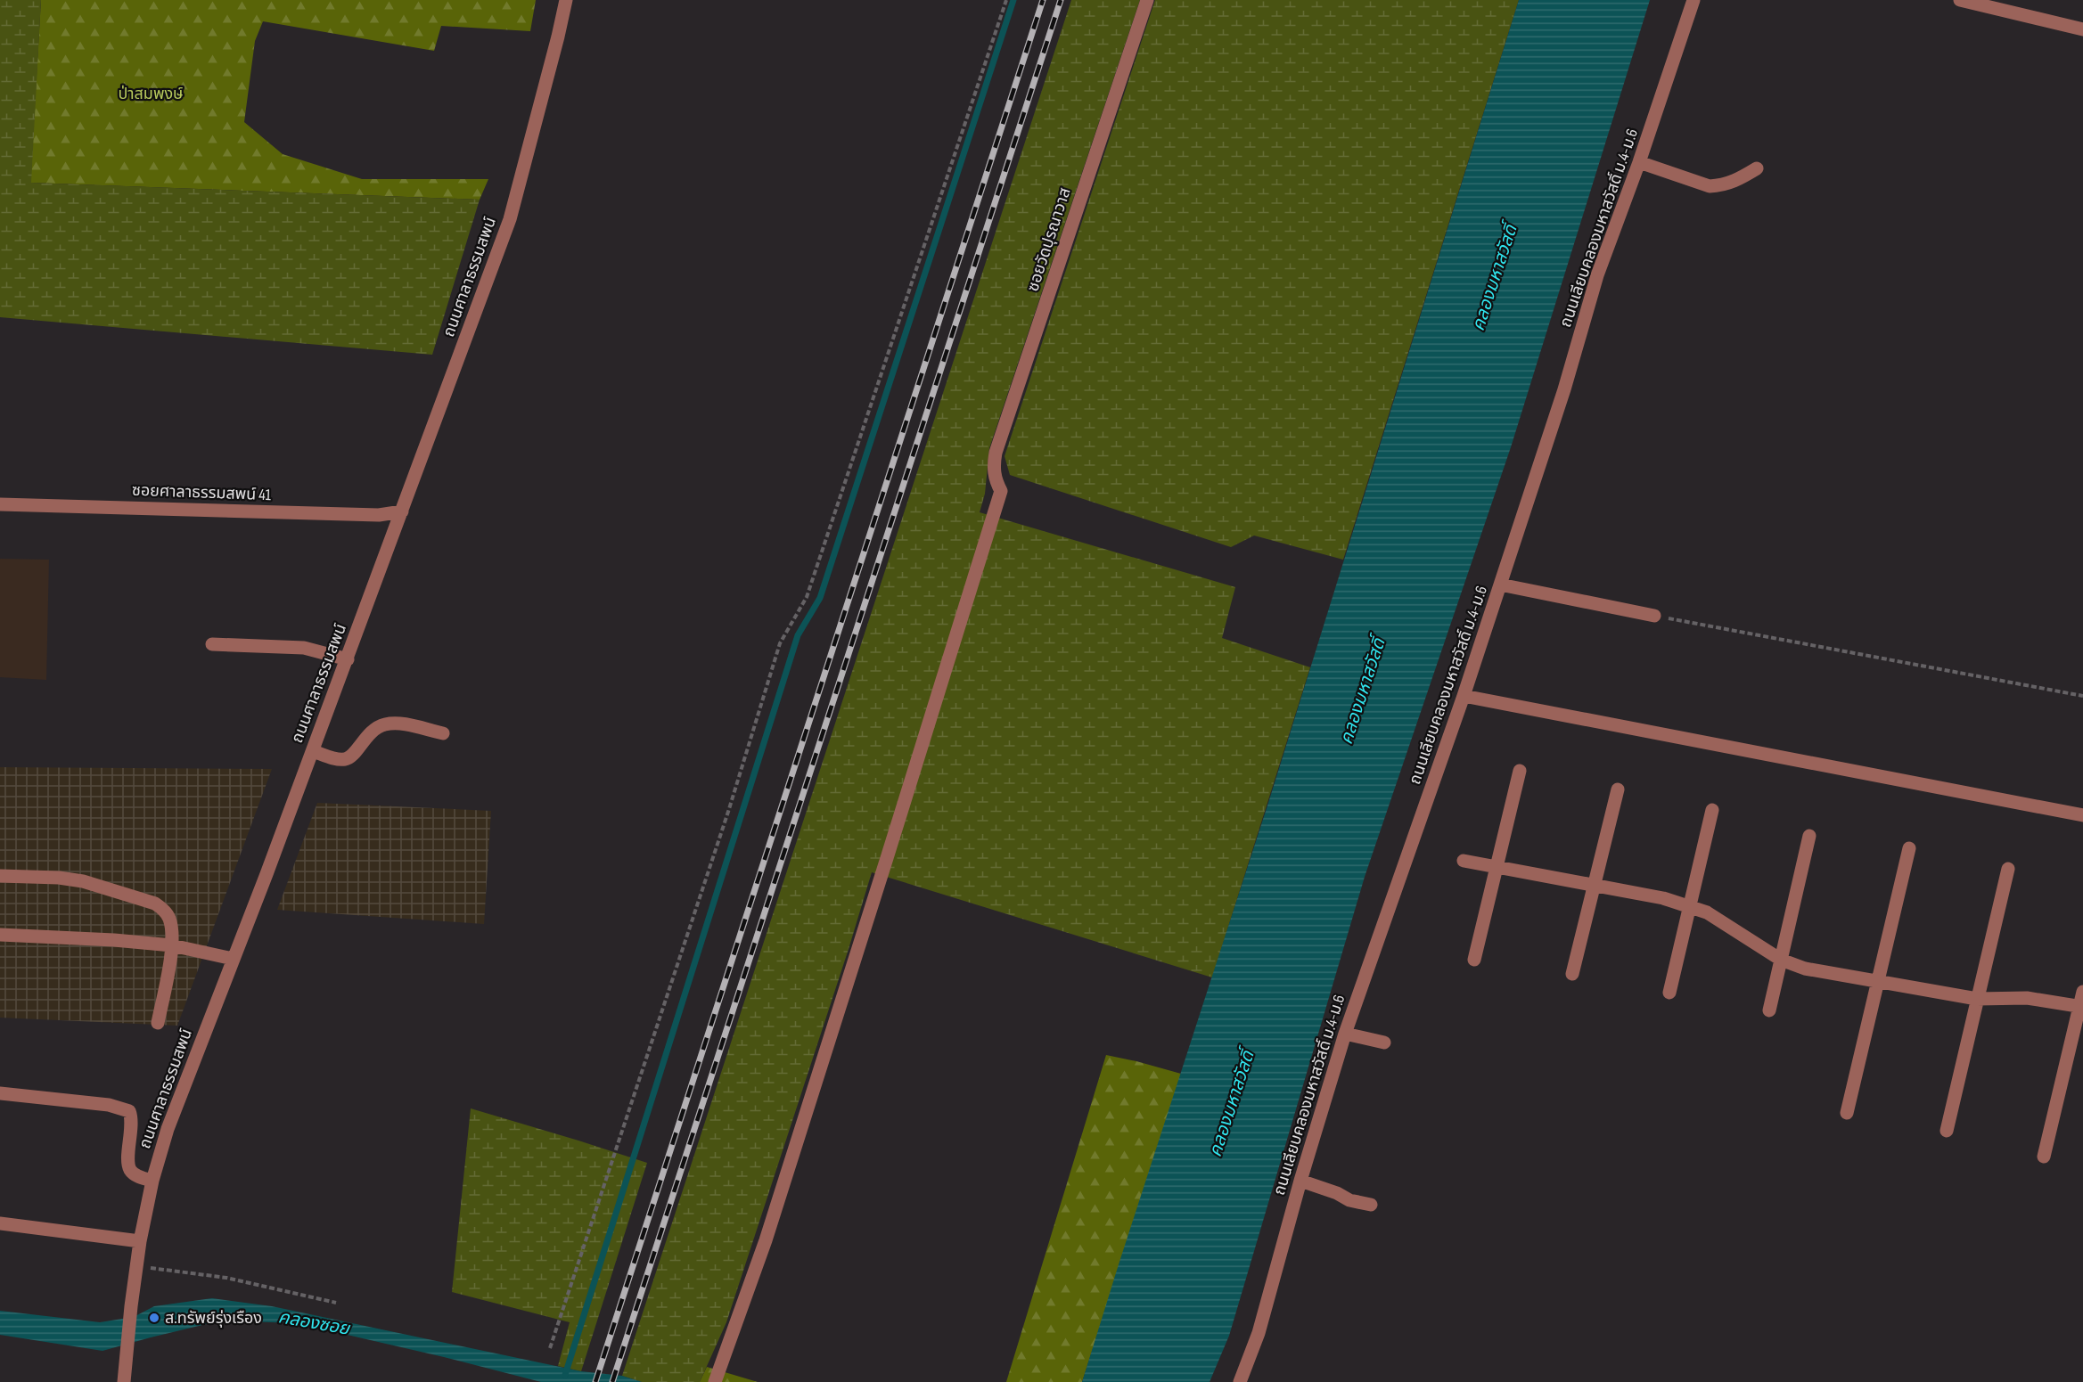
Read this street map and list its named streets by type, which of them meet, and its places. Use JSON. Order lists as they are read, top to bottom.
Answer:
{
  "streets": {
    "street": [
      "ถนนเลียบคลองมหาสวัสดิ์ ม.4-ม.6",
      "ซอยวัดปุรณาวาส",
      "ถนนศาลาธรรมสพน์",
      "ซอยศาลาธรรมสพน์ 41"
    ]
  },
  "crossings": [
    ["ถนนศาลาธรรมสพน์", "ซอยศาลาธรรมสพน์ 41"]
  ],
  "water": ["คลองมหาสวัสดิ์", "คลองซอย"],
  "parks": ["ป่าสมพงษ์"],
  "places": ["ส.ทรัพย์รุ่งเรือง"]
}
